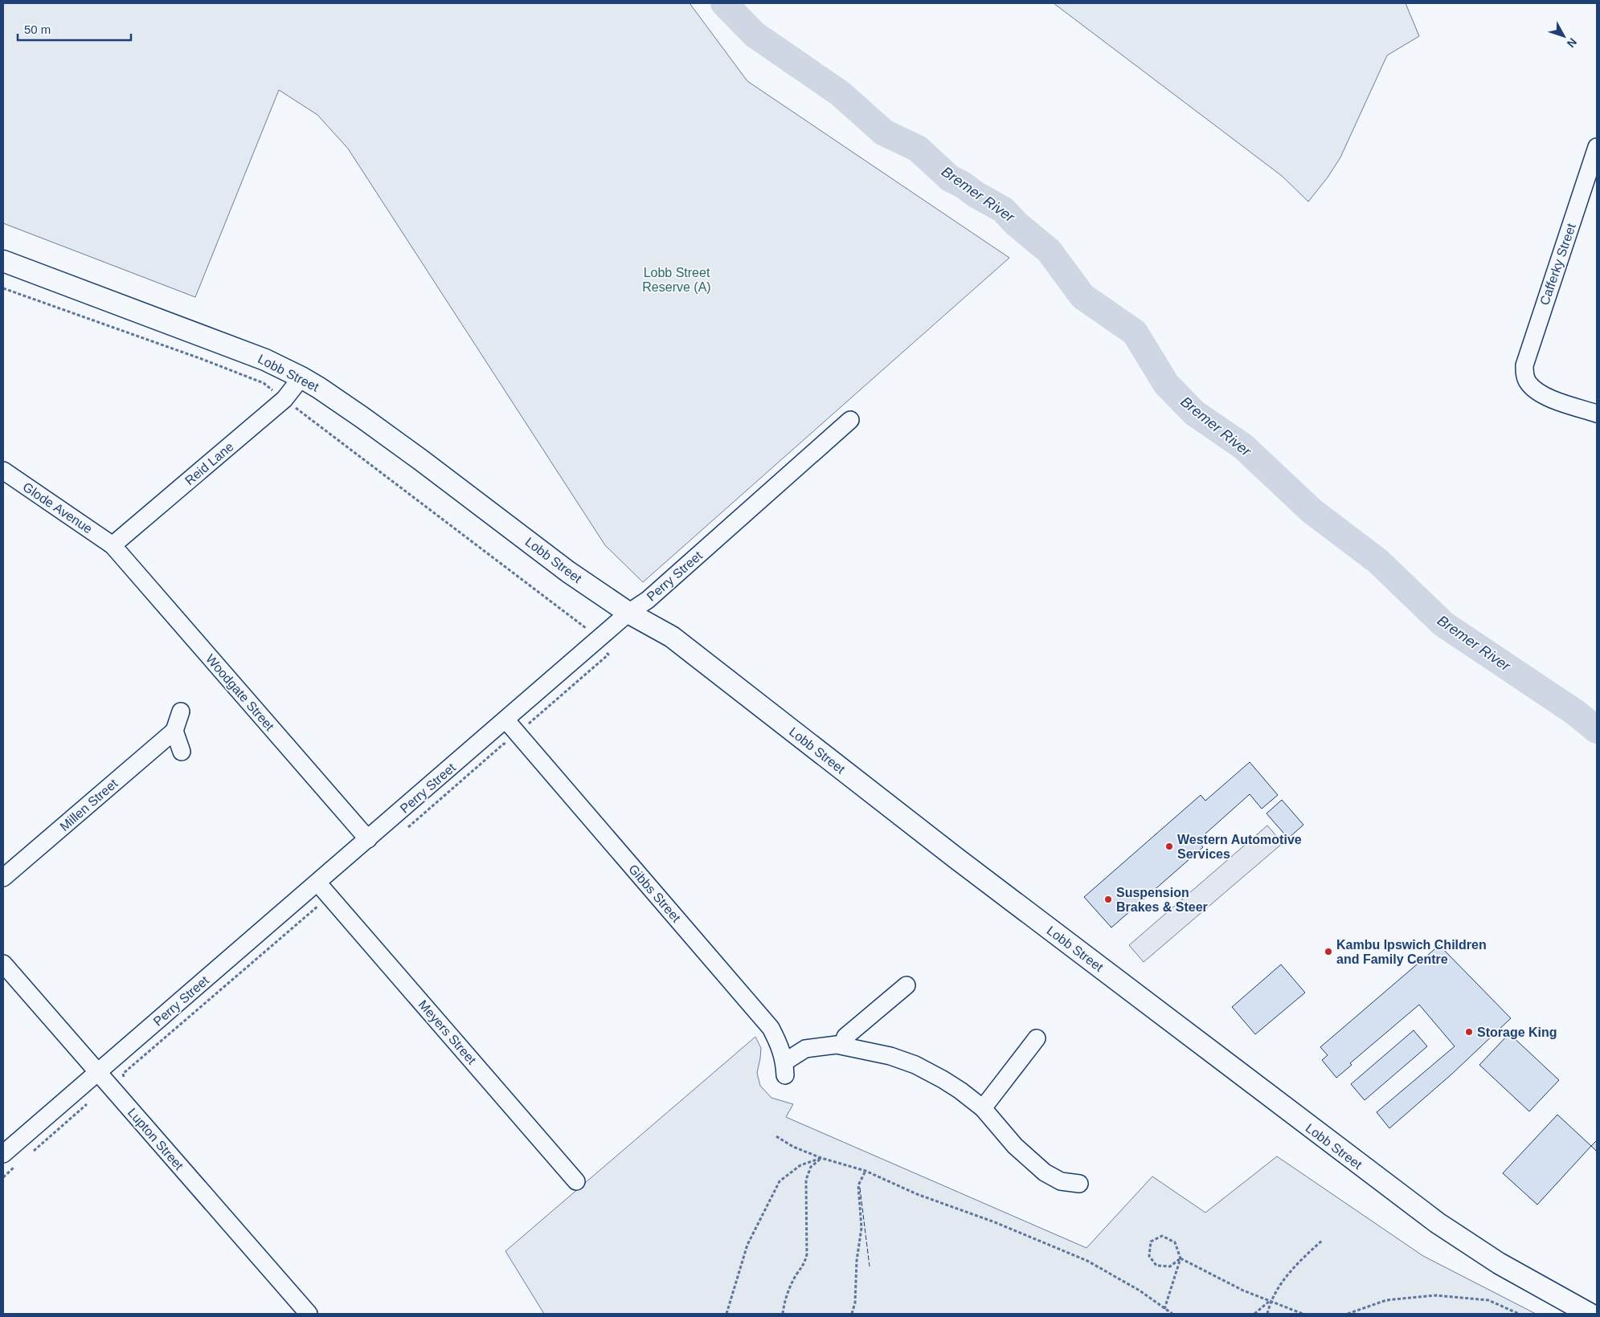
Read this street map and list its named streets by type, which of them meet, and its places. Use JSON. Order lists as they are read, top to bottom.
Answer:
{
  "streets": {
    "main road": ["Lobb Street"],
    "street": [
      "Cafferky Street",
      "Reid Lane",
      "Glode Avenue",
      "Perry Street",
      "Woodgate Street",
      "Millen Street",
      "Gibbs Street",
      "Meyers Street",
      "Lupton Street"
    ]
  },
  "crossings": [
    ["Lobb Street", "Reid Lane"],
    ["Lobb Street", "Perry Street"],
    ["Reid Lane", "Glode Avenue"],
    ["Reid Lane", "Woodgate Street"],
    ["Glode Avenue", "Woodgate Street"],
    ["Perry Street", "Woodgate Street"],
    ["Perry Street", "Gibbs Street"],
    ["Perry Street", "Meyers Street"],
    ["Perry Street", "Lupton Street"]
  ],
  "water": ["Bremer River"],
  "parks": ["Lobb Street Reserve (A)"],
  "places": [
    "Western Automotive Services",
    "Suspension Brakes & Steer",
    "Kambu Ipswich Children and Family Centre",
    "Storage King"
  ],
  "scale_bar": "50 m",
  "north": "bottom right"
}
